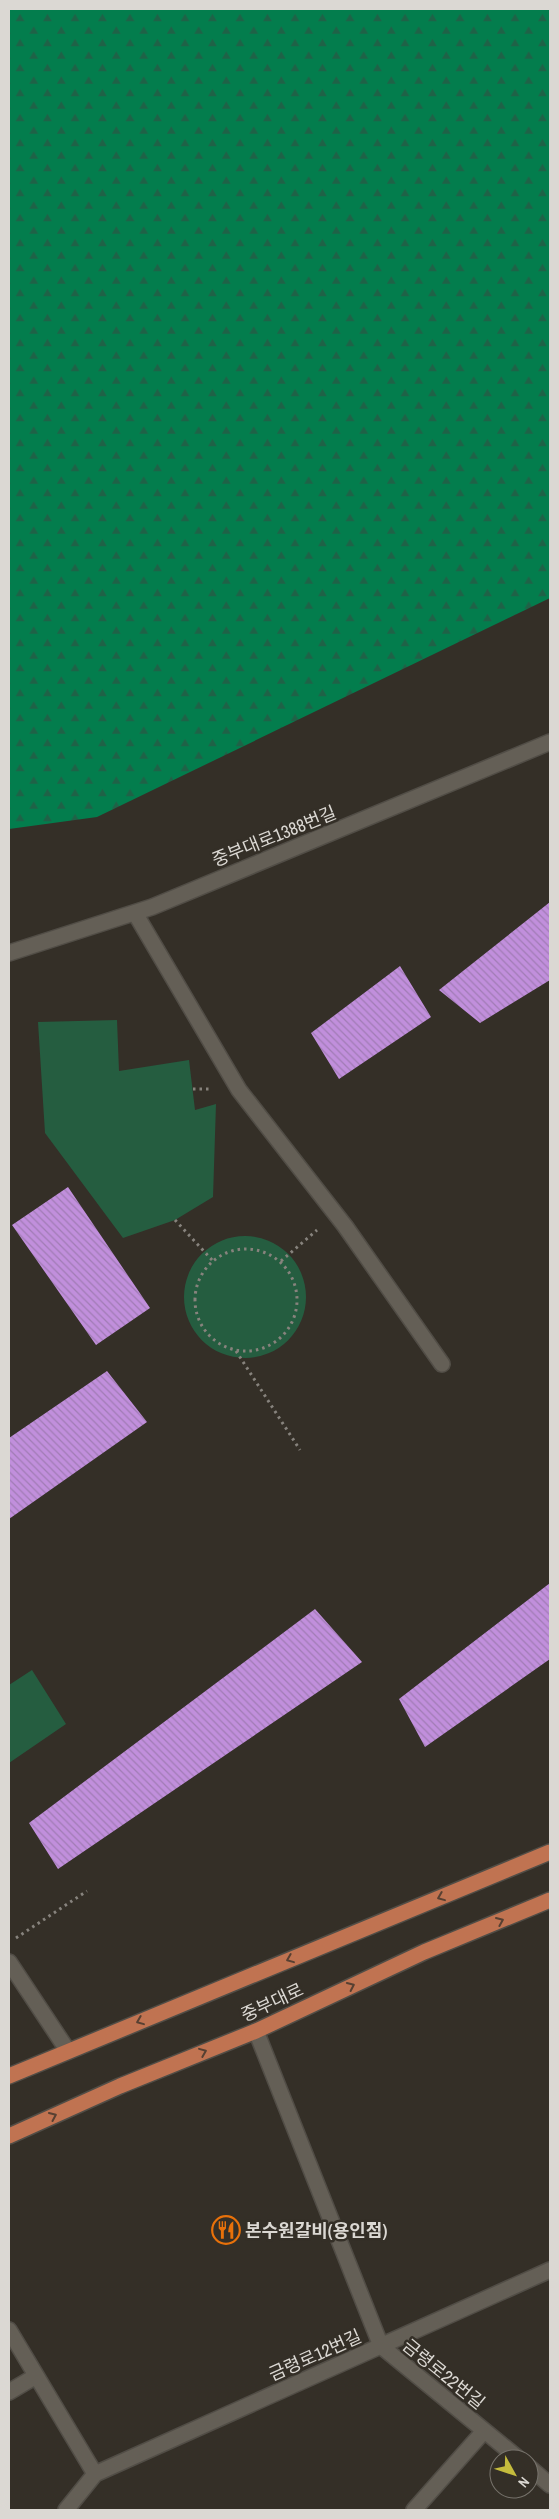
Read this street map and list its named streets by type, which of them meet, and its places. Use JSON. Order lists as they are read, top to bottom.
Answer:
{
  "streets": {
    "main road": ["중부대로"],
    "street": ["중부대로1388번길", "금령로12번길", "금령로22번길"]
  },
  "crossings": [
    ["금령로12번길", "금령로22번길"]
  ],
  "places": {
    "restaurant": ["본수원갈비(용인점)"]
  },
  "north": "bottom right"
}
